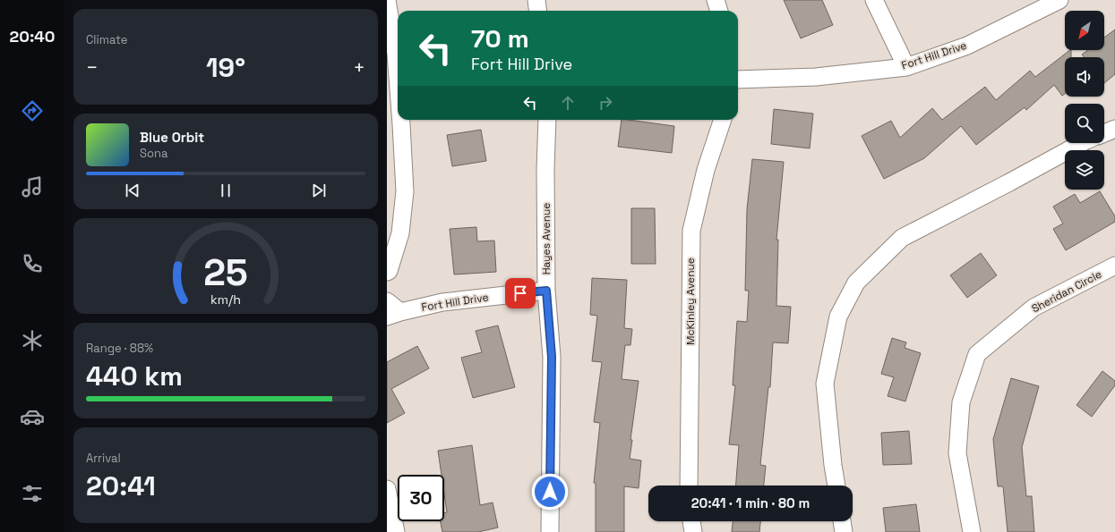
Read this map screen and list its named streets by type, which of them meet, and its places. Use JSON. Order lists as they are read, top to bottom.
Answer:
{
  "streets": {
    "street": [
      "Fort Hill Drive",
      "Hayes Avenue",
      "Sheridan Circle",
      "McKinley Avenue"
    ]
  },
  "crossings": [
    ["Fort Hill Drive", "Hayes Avenue"]
  ],
  "north": "bottom left",
  "page": {
    "tabs": "20:40",
    "tile": [
      "Climate",
      ["Range · 88%", "440 km"],
      ["Arrival", "20:41"]
    ],
    "turn": ["70 m", "Fort Hill Drive"],
    "heat": ["−", "19°", "+"],
    "song": ["Blue Orbit", "Sona"],
    "limit": "30",
    "trip": "20:41 · 1 min · 80 m",
    "gauge": ["25", "km/h"]
  }
}
